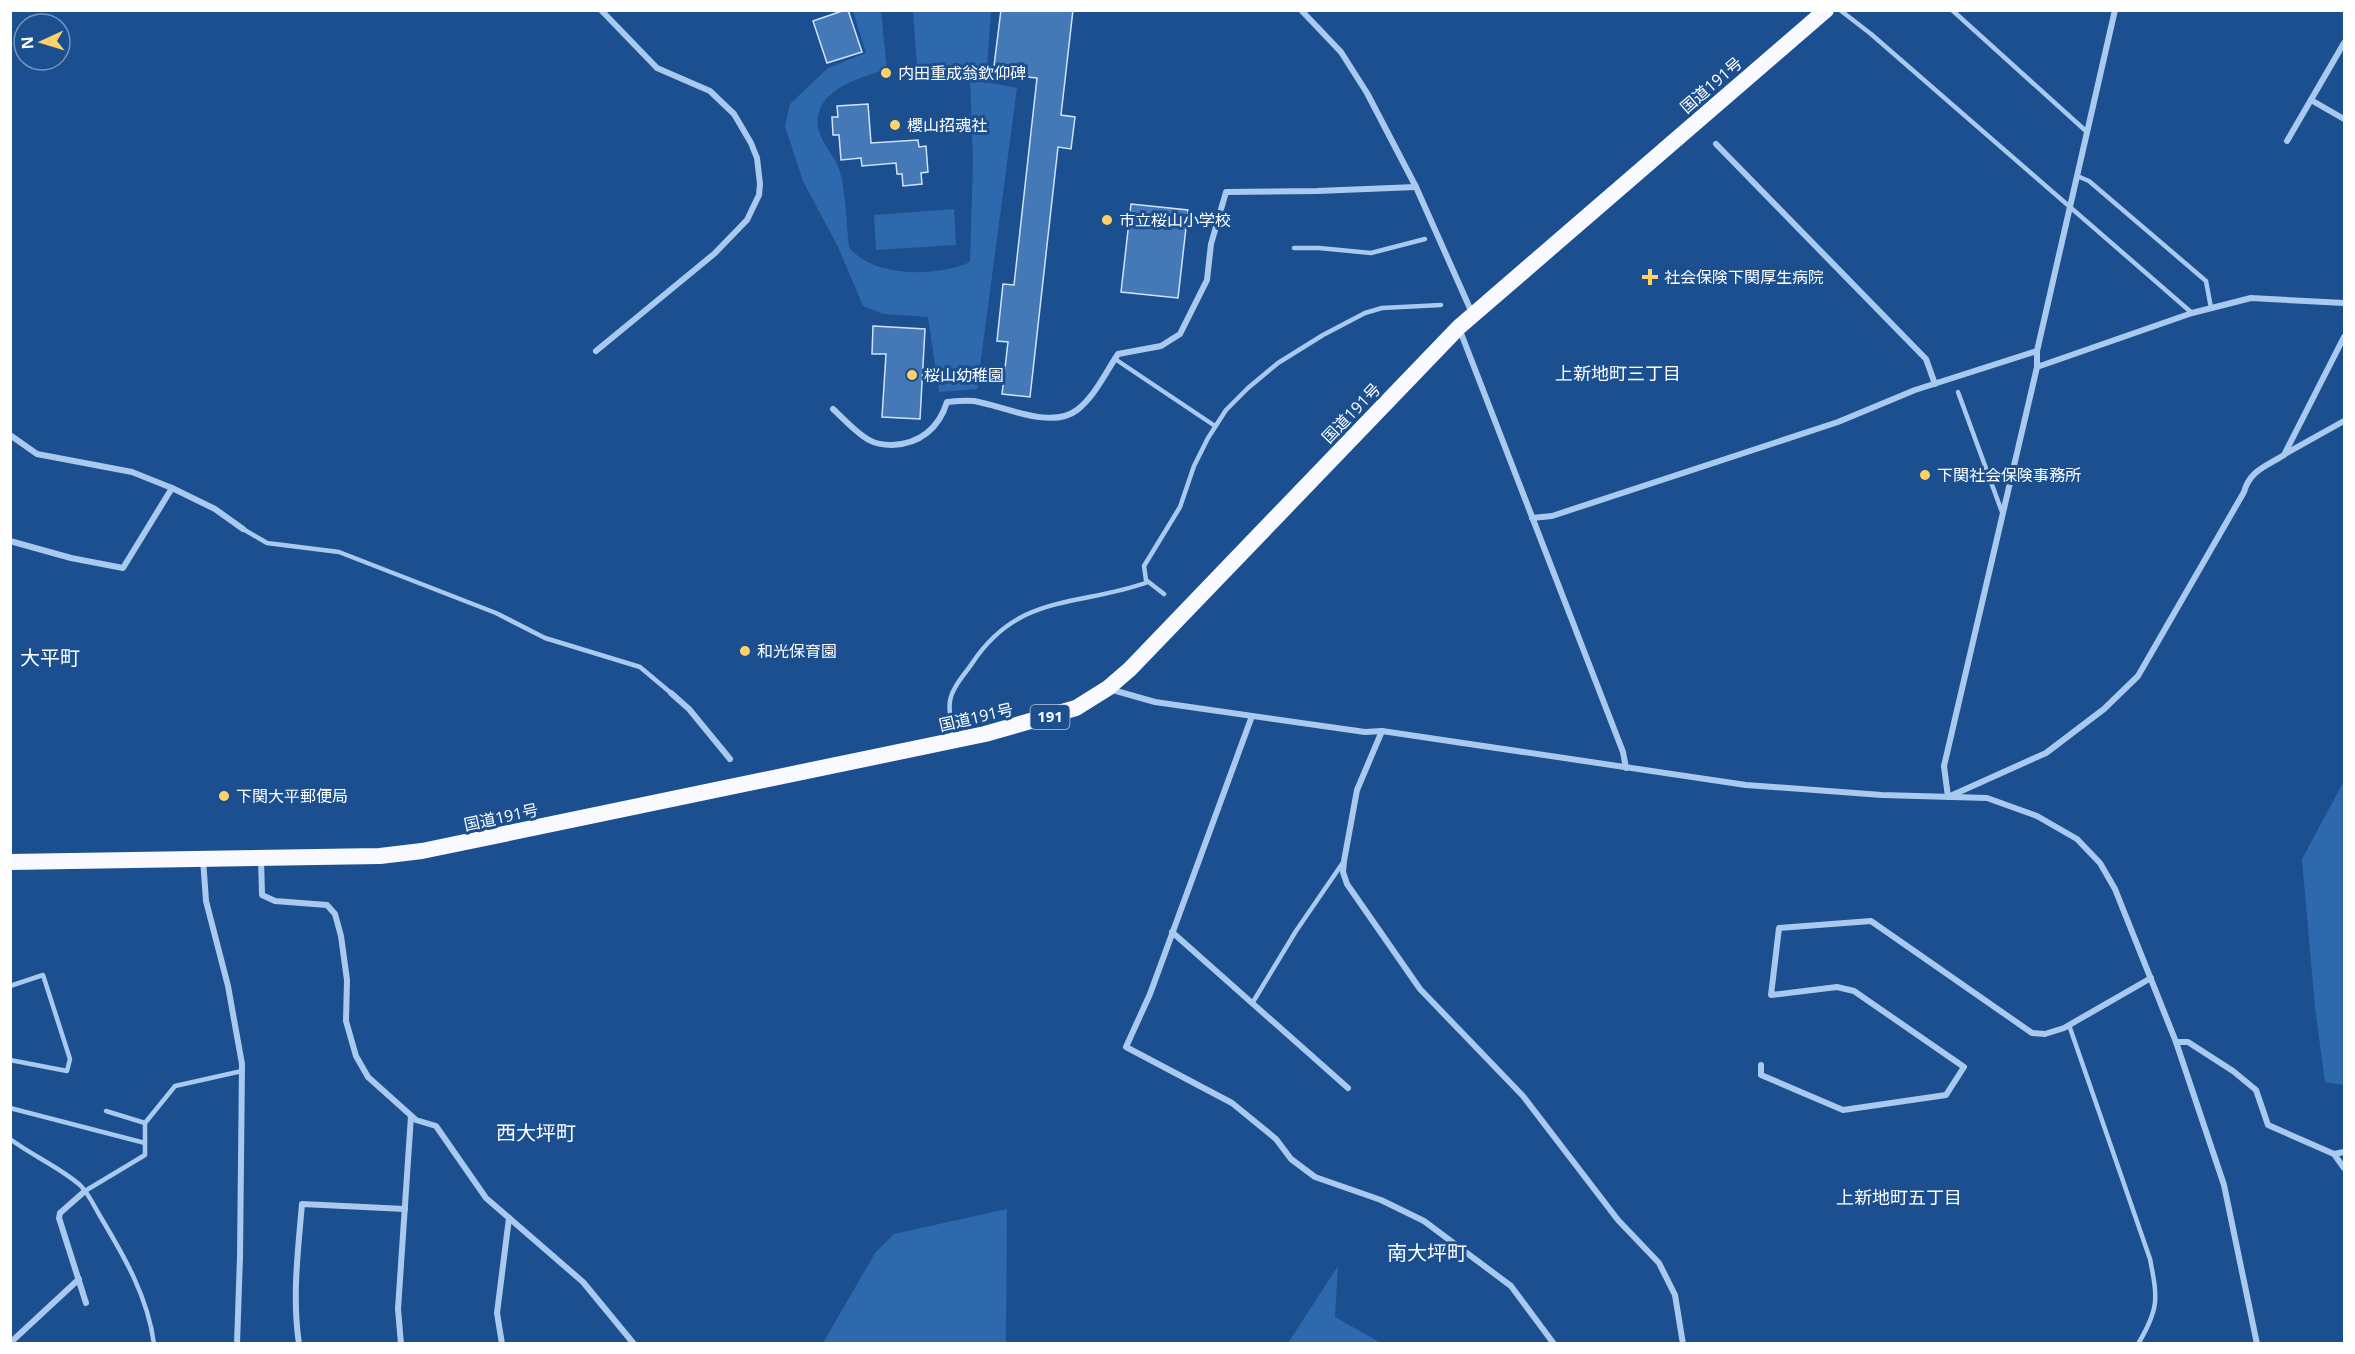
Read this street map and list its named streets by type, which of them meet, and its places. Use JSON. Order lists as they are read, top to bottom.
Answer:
{
  "streets": {
    "highway": ["国道191号", "191"]
  },
  "districts": [
    "上新地町三丁目",
    "大平町",
    "西大坪町",
    "上新地町五丁目",
    "南大坪町"
  ],
  "places": {
    "other": [
      "内田重成翁欽仰碑",
      "櫻山招魂社",
      "市立桜山小学校",
      "桜山幼稚園",
      "下関社会保険事務所",
      "和光保育園",
      "下関大平郵便局"
    ],
    "health": ["社会保険下関厚生病院"]
  },
  "north": "left"
}
